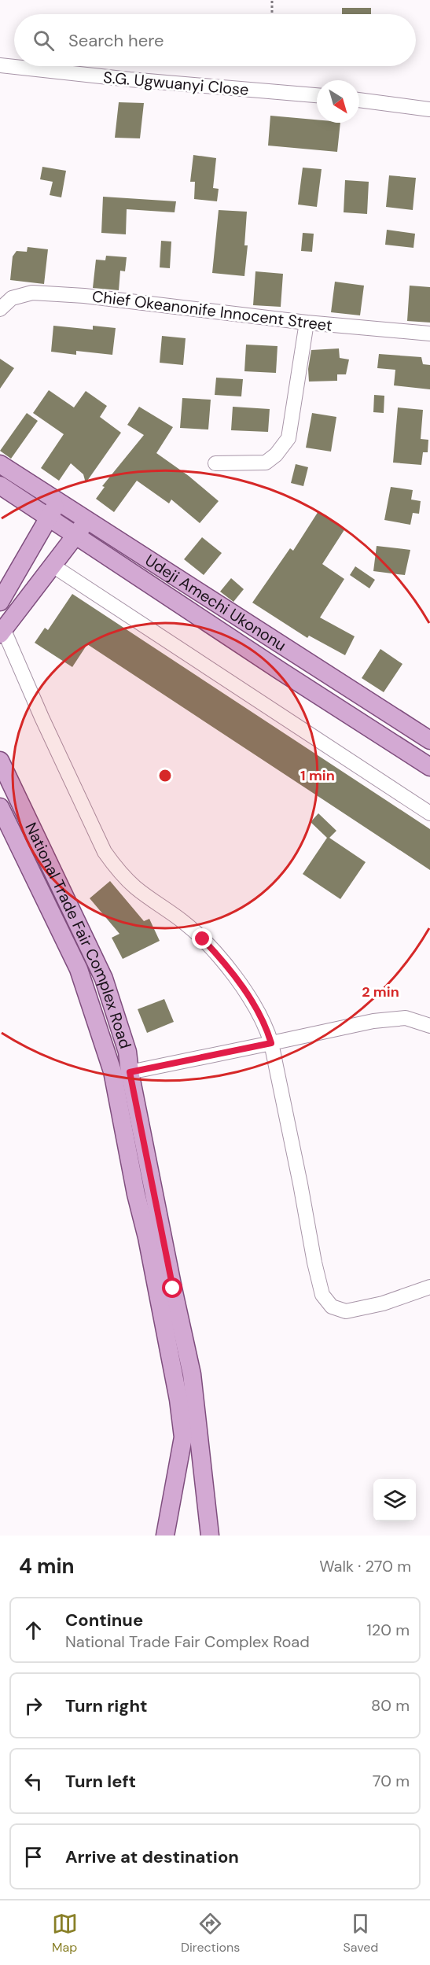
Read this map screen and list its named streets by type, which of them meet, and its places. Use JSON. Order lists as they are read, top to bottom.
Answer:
{
  "streets": {
    "main road": ["Udeji Amechi Ukononu", "National Trade Fair Complex Road"],
    "street": ["S.G. Ugwuanyi Close", "Chief Okeanonife Innocent Street"]
  },
  "north": "bottom right",
  "page": {
    "search": "Search here",
    "heading": ["4 min", "Walk · 270 m"],
    "list": [
      ["Continue", "National Trade Fair Complex Road", "120 m"],
      ["Turn right", "80 m"],
      ["Turn left", "70 m"],
      "Arrive at destination"
    ],
    "nav": ["Map", "Directions", "Saved"]
  },
  "rings": ["1 min", "2 min"]
}
